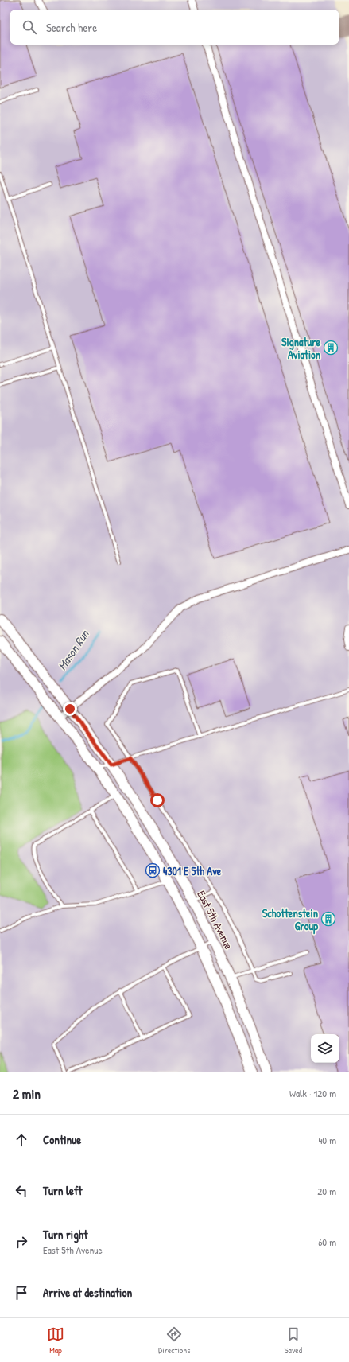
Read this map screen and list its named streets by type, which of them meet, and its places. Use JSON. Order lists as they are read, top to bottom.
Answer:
{
  "streets": {
    "main road": ["East 5th Avenue"]
  },
  "water": ["Mason Run"],
  "places": {
    "building": ["Signature Aviation", "Schottenstein Group"],
    "bus stop": ["4301 E 5th Ave"]
  },
  "page": {
    "search": "Search here",
    "heading": ["2 min", "Walk · 120 m"],
    "list": [
      ["Continue", "40 m"],
      ["Turn left", "20 m"],
      ["Turn right", "East 5th Avenue", "60 m"],
      "Arrive at destination"
    ],
    "nav": ["Map", "Directions", "Saved"]
  }
}
